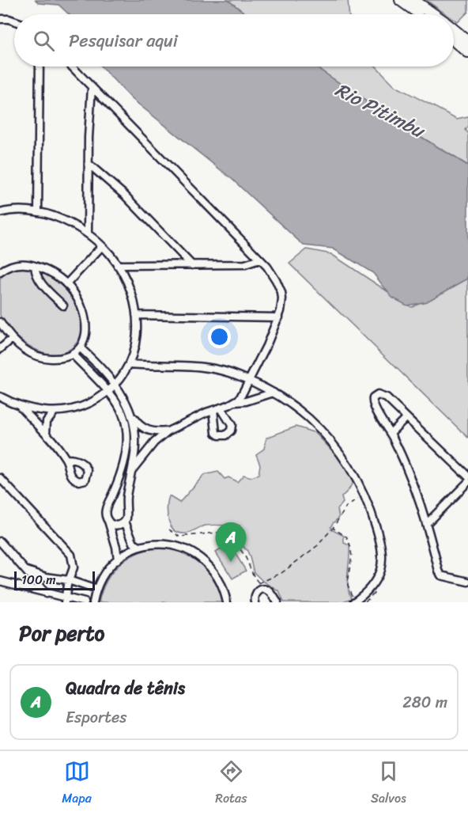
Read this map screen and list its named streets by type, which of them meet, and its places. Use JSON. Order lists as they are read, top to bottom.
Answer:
{
  "water": ["Rio Pitimbu"],
  "scale_bar": "100 m",
  "page": {
    "search": "Pesquisar aqui",
    "pins": "A",
    "scale": "100 m",
    "heading": "Por perto",
    "list": [
      {
        "mark": "A",
        "name": "Quadra de tênis",
        "note": "Esportes",
        "value": "280 m"
      }
    ],
    "nav": ["Mapa", "Rotas", "Salvos"]
  }
}
